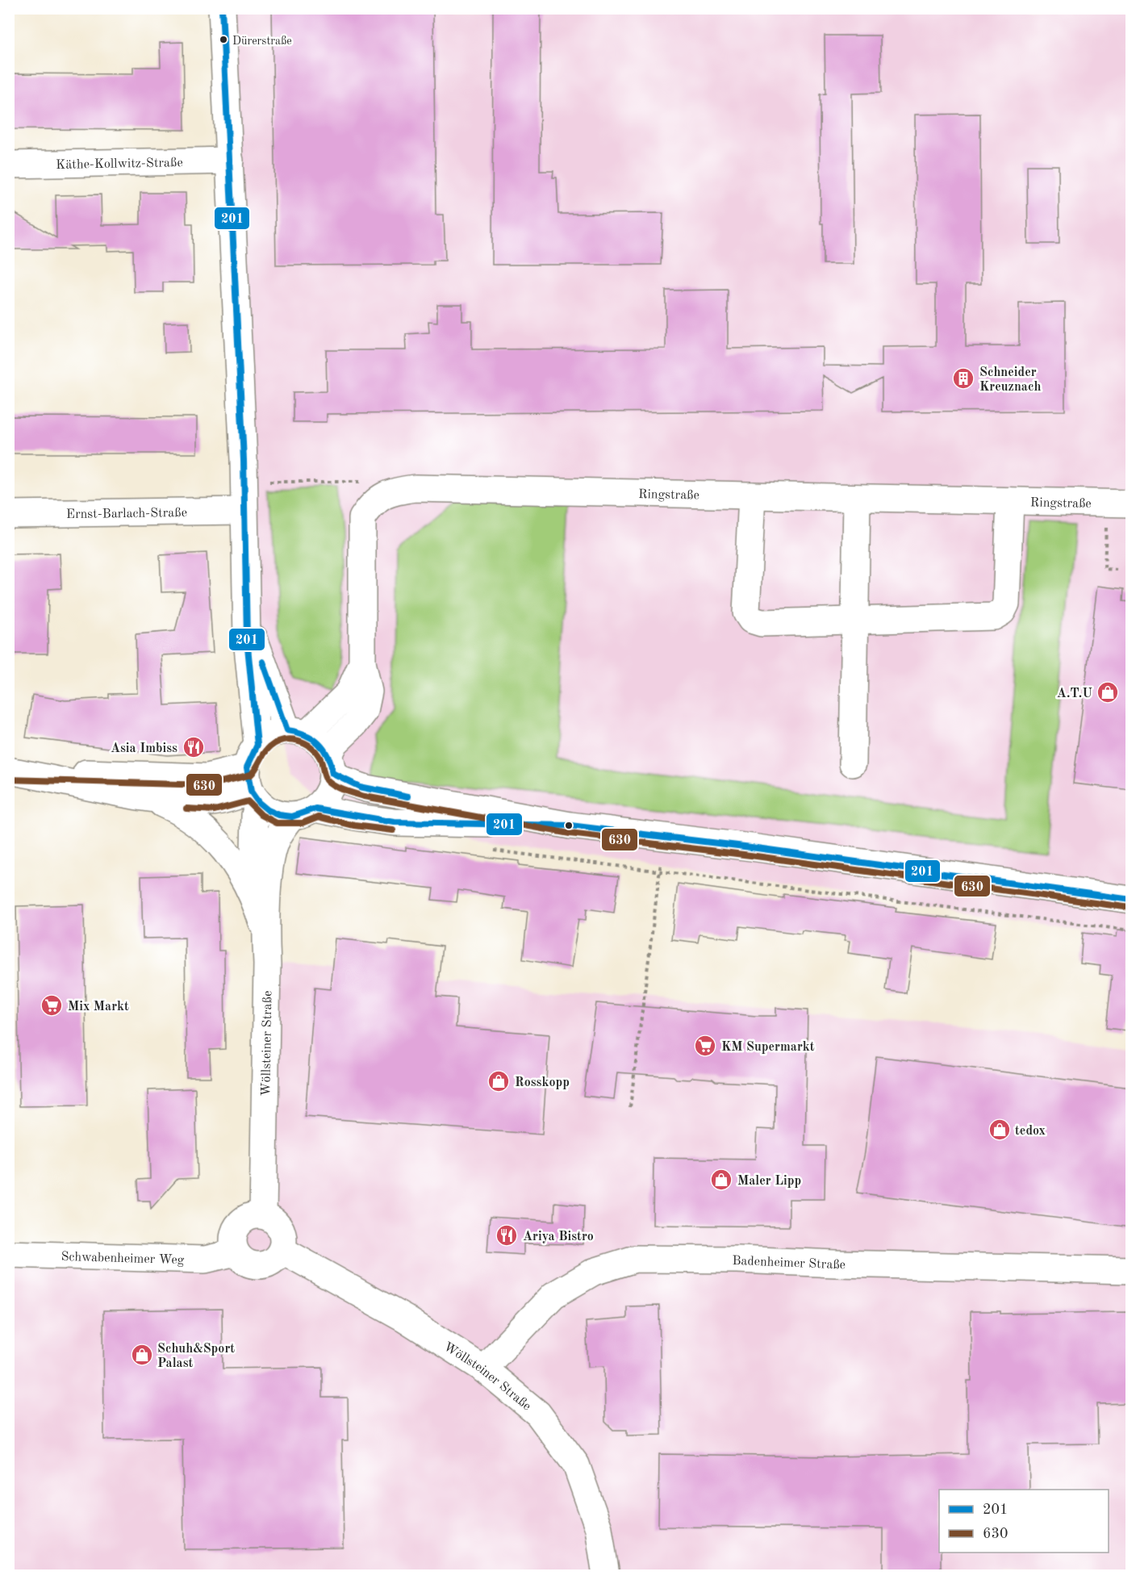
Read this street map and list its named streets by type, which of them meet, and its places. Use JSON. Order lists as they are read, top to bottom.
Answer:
{
  "streets": {
    "street": [
      "Käthe-Kollwitz-Straße",
      "Ringstraße",
      "Ernst-Barlach-Straße",
      "Wöllsteiner Straße",
      "Schwabenheimer Weg",
      "Badenheimer Straße"
    ]
  },
  "crossings": [
    ["Ringstraße", "Wöllsteiner Straße"],
    ["Wöllsteiner Straße", "Schwabenheimer Weg"],
    ["Wöllsteiner Straße", "Badenheimer Straße"]
  ],
  "places": {
    "other": ["Dürerstraße"],
    "building": ["Schneider Kreuznach"],
    "shop": [
      "A.T.U",
      "Rosskopp",
      "tedox",
      "Maler Lipp",
      "Schuh&Sport Palast"
    ],
    "restaurant": ["Asia Imbiss", "Ariya Bistro"],
    "supermarket": ["Mix Markt", "KM Supermarkt"]
  },
  "lines": ["transit line 201", "transit line 630"],
  "legend": ["201", "630"]
}
